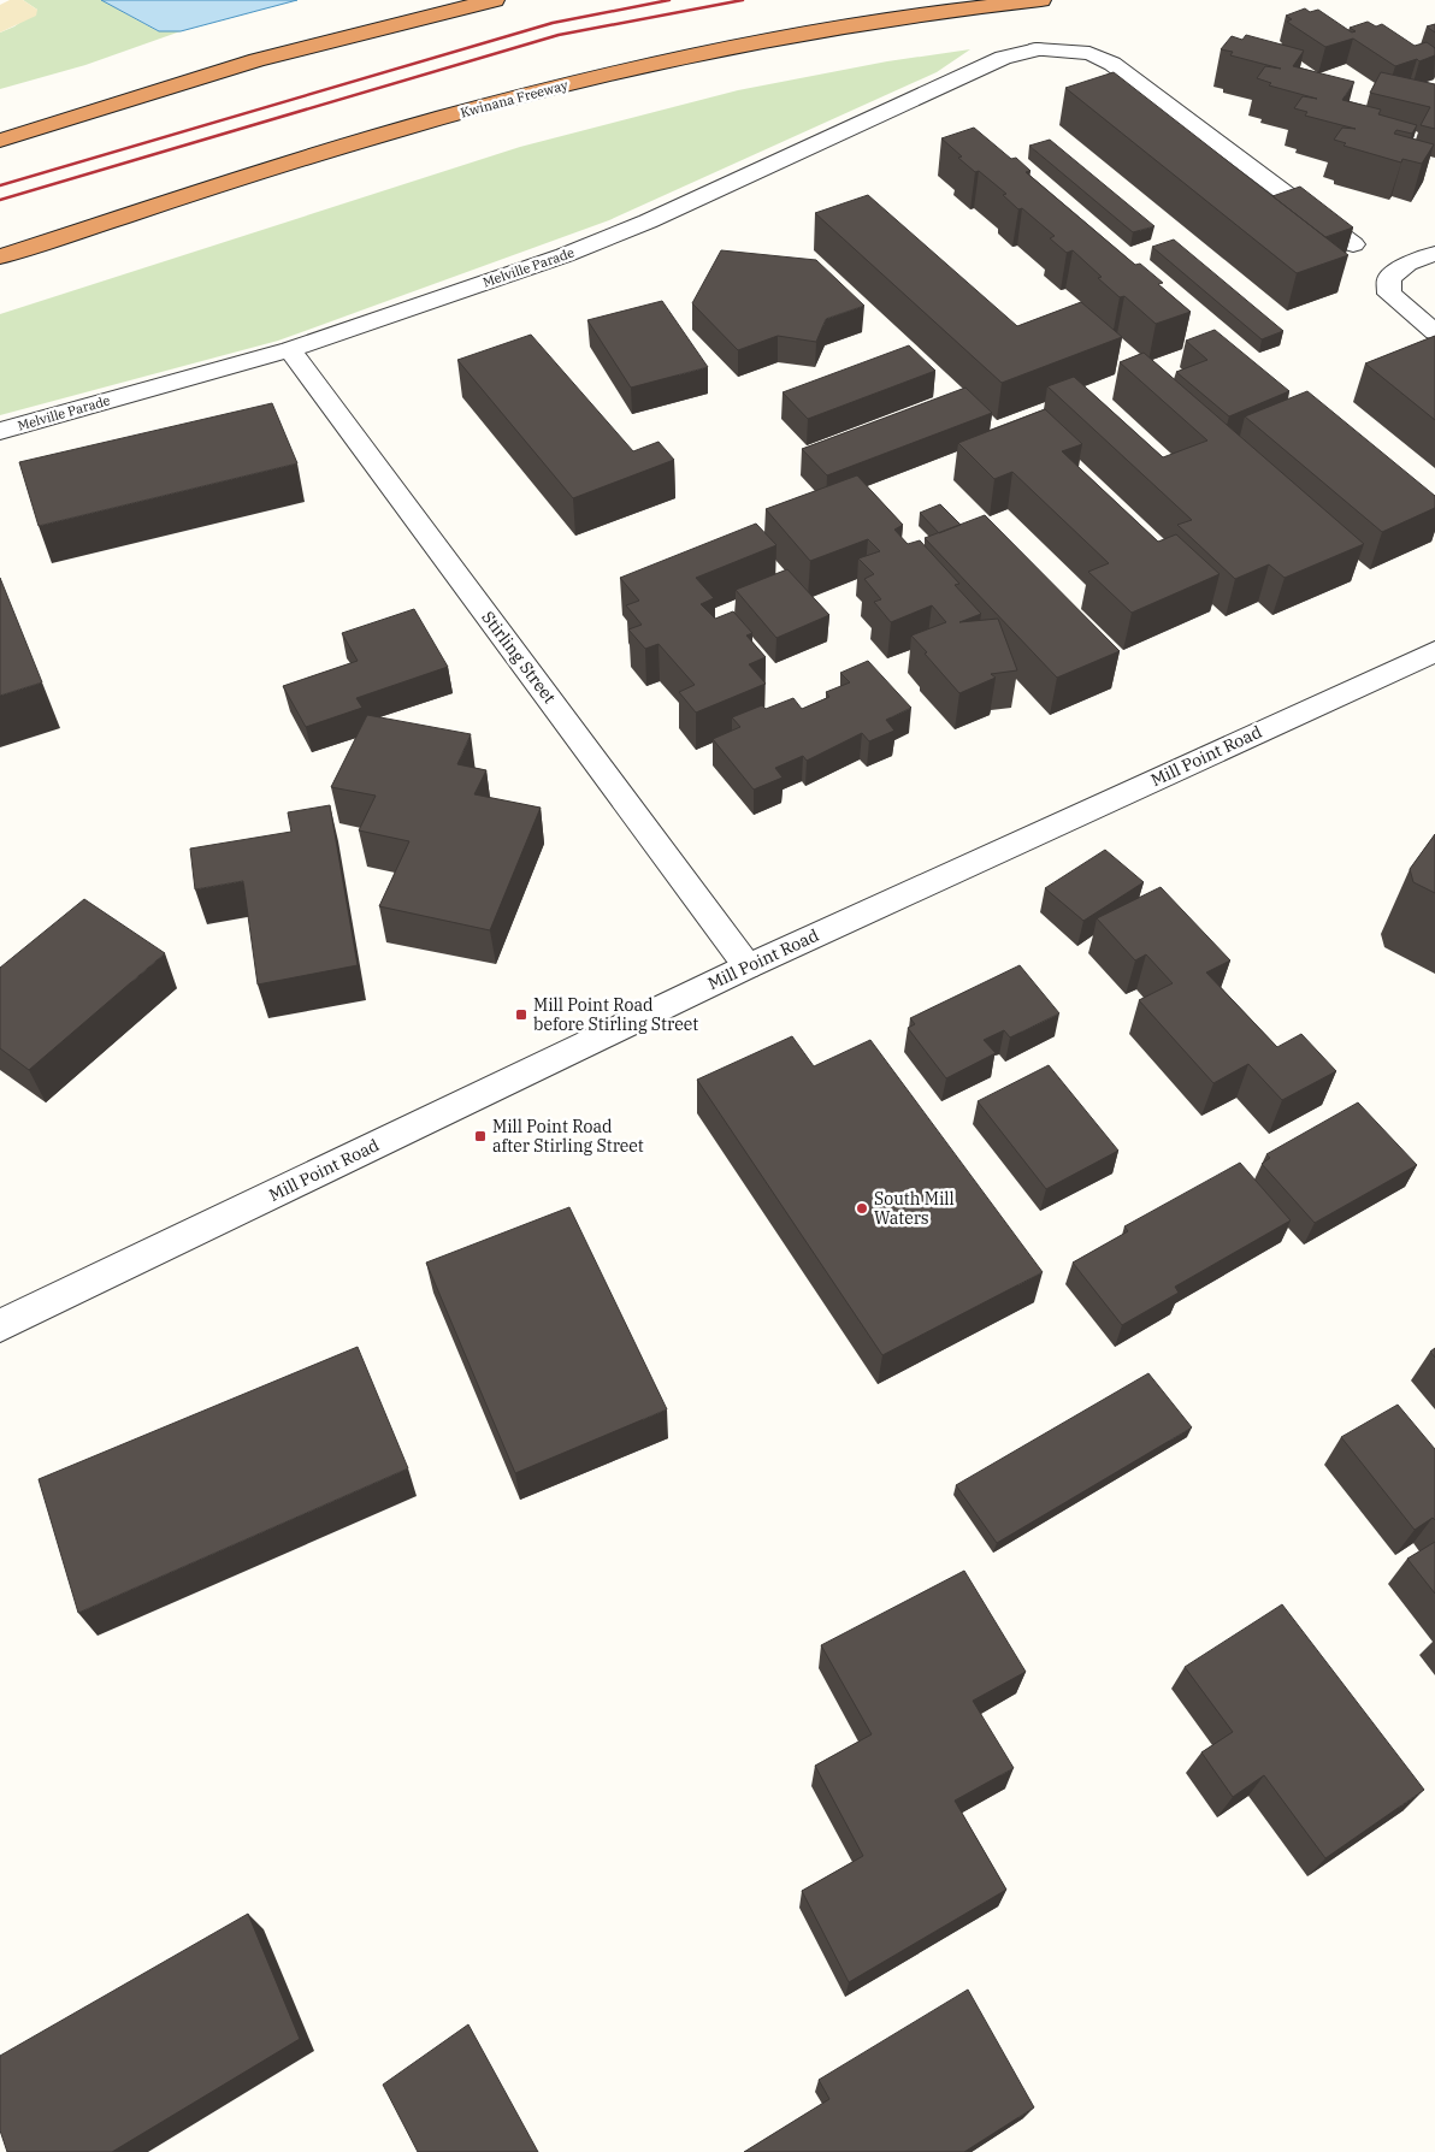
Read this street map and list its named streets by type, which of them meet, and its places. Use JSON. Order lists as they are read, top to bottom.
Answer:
{
  "streets": {
    "highway": ["Kwinana Freeway"],
    "street": ["Melville Parade", "Stirling Street", "Mill Point Road"]
  },
  "crossings": [
    ["Melville Parade", "Stirling Street"],
    ["Stirling Street", "Mill Point Road"]
  ],
  "places": {
    "transit": ["Mill Point Road before Stirling Street", "Mill Point Road after Stirling Street"],
    "other": ["South Mill Waters"]
  }
}
